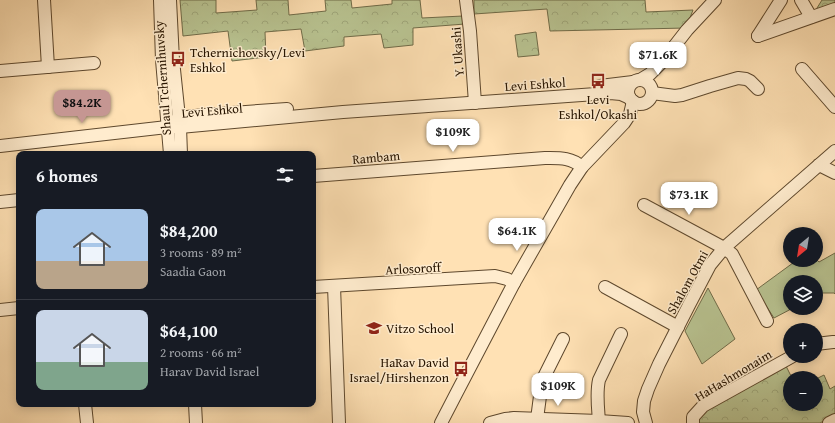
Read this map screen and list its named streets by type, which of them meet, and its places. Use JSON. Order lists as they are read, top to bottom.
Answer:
{
  "streets": {
    "street": [
      "Y. Ukashi",
      "Shaul Tchernihuvsky",
      "Levi Eshkol",
      "Rambam",
      "Arlosoroff",
      "Shalom Otmi",
      "HaHashmonaim"
    ]
  },
  "crossings": [
    ["Y. Ukashi", "Levi Eshkol"],
    ["Shaul Tchernihuvsky", "Levi Eshkol"]
  ],
  "places": {
    "bus stop": ["Tchernichovsky/Levi Eshkol", "Levi Eshkol/Okashi", "HaRav David Israel/Hirshenzon"],
    "school or university": ["Vitzo School"]
  },
  "north": "bottom left",
  "page": {
    "price": [
      "$71.6K",
      "$84.2K",
      "$109K",
      "$73.1K",
      "$64.1K",
      "$109K"
    ],
    "heading": "6 homes",
    "list": [
      {
        "name": "$84,200",
        "note": "3 rooms · 89 m² · Saadia Gaon"
      },
      {
        "name": "$64,100",
        "note": "2 rooms · 66 m² · Harav David Israel"
      }
    ],
    "map_buttons": ["+", "−"]
  }
}
